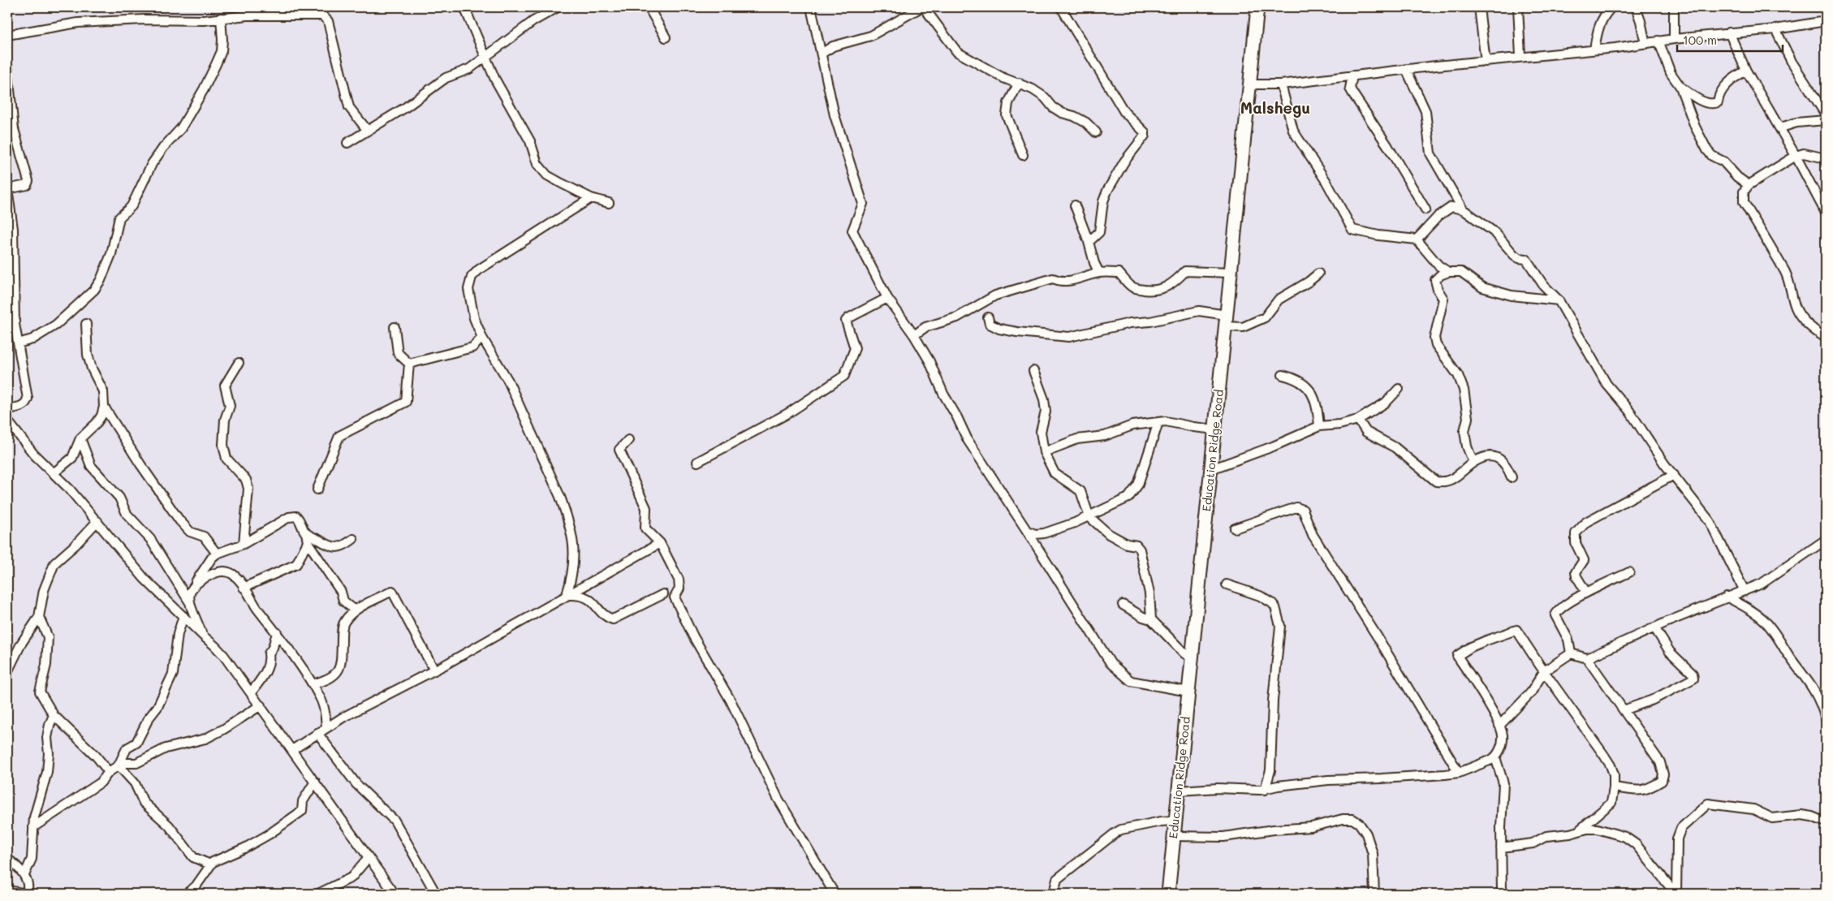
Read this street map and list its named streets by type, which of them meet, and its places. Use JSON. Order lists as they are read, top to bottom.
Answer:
{
  "streets": {
    "main road": ["Education Ridge Road"]
  },
  "districts": ["Malshegu"],
  "scale_bar": "100 m"
}
